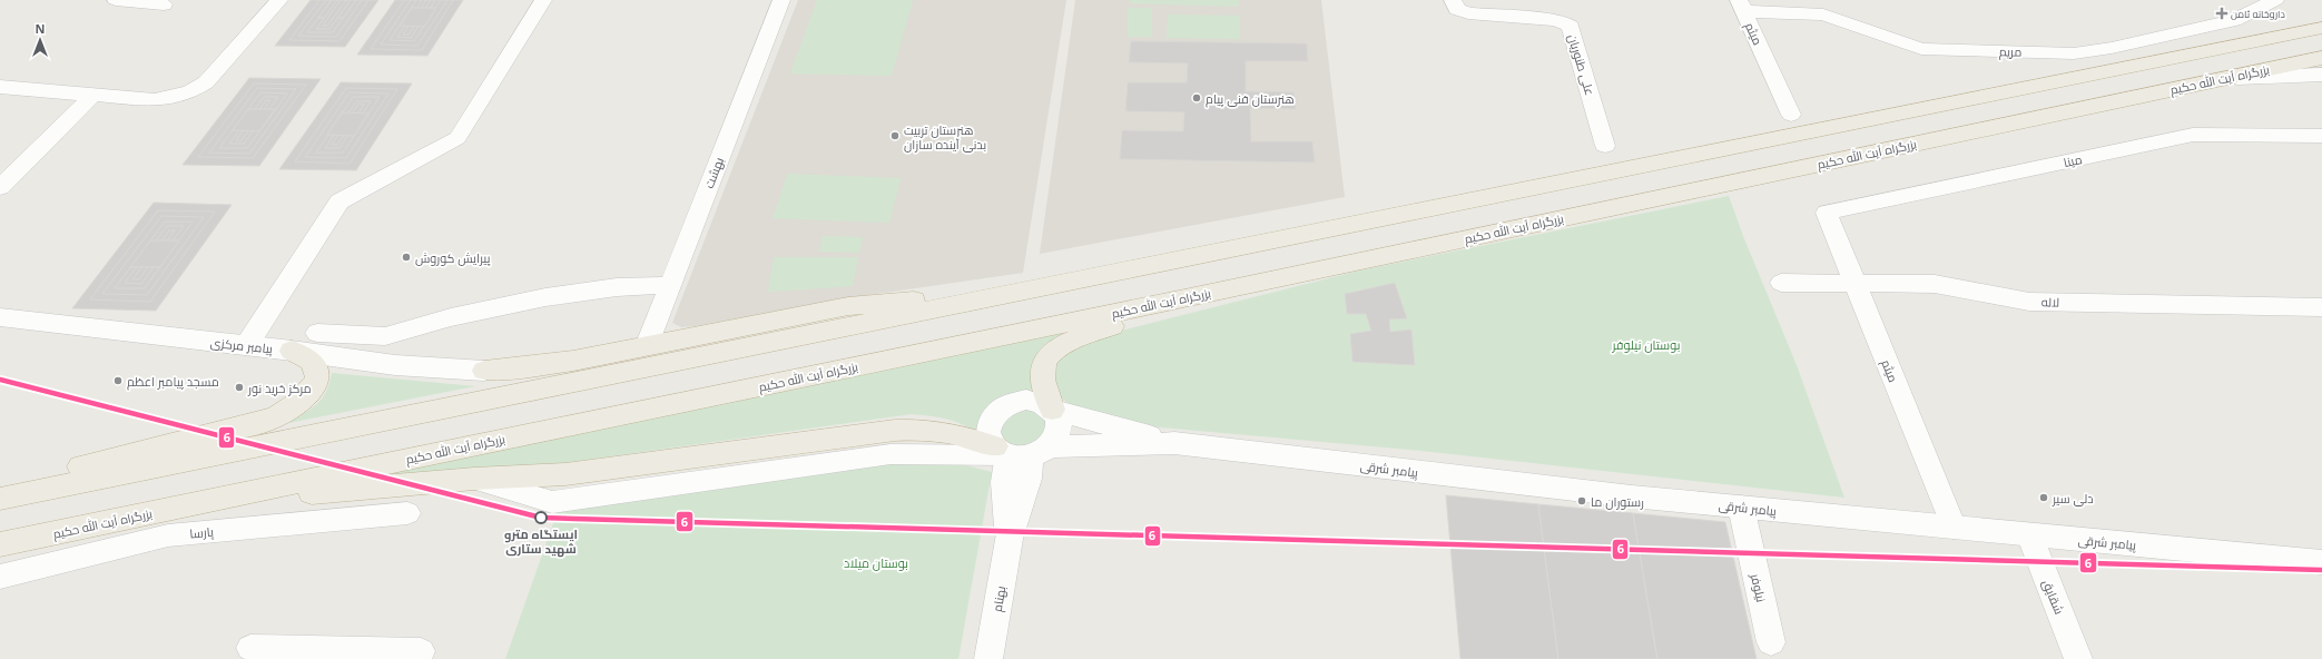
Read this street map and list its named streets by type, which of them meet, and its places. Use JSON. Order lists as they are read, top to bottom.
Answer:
{
  "streets": {
    "highway": ["بزرگراه آیت الله حکیم"],
    "street": [
      "میثم",
      "مریم",
      "علی طنوریان",
      "مینا",
      "بهشت",
      "لاله",
      "پیامبر مرکزی",
      "پیامبر شرقی",
      "پارسا",
      "نیلوفر",
      "شقایق",
      "بهنام"
    ]
  },
  "crossings": [
    ["میثم", "مریم"],
    ["میثم", "مینا"],
    ["میثم", "لاله"],
    ["میثم", "پیامبر شرقی"],
    ["پیامبر شرقی", "نیلوفر"],
    ["پیامبر شرقی", "شقایق"],
    ["پیامبر شرقی", "بهنام"]
  ],
  "parks": ["بوستان نیلوفر", "بوستان میلاد"],
  "places": {
    "health": ["داروخانه ثامن"],
    "other": [
      "هنرستان فنی پیام",
      "هنرستان تربیت بدنی آینده سازان",
      "پیرایش کوروش",
      "مسجد پیامبر اعظم",
      "مرکز خرید نور",
      "دلی سیر",
      "رستوران ما",
      "ایستگاه مترو شهید ستاری"
    ]
  },
  "lines": ["transit line 6"],
  "north": "top"
}
